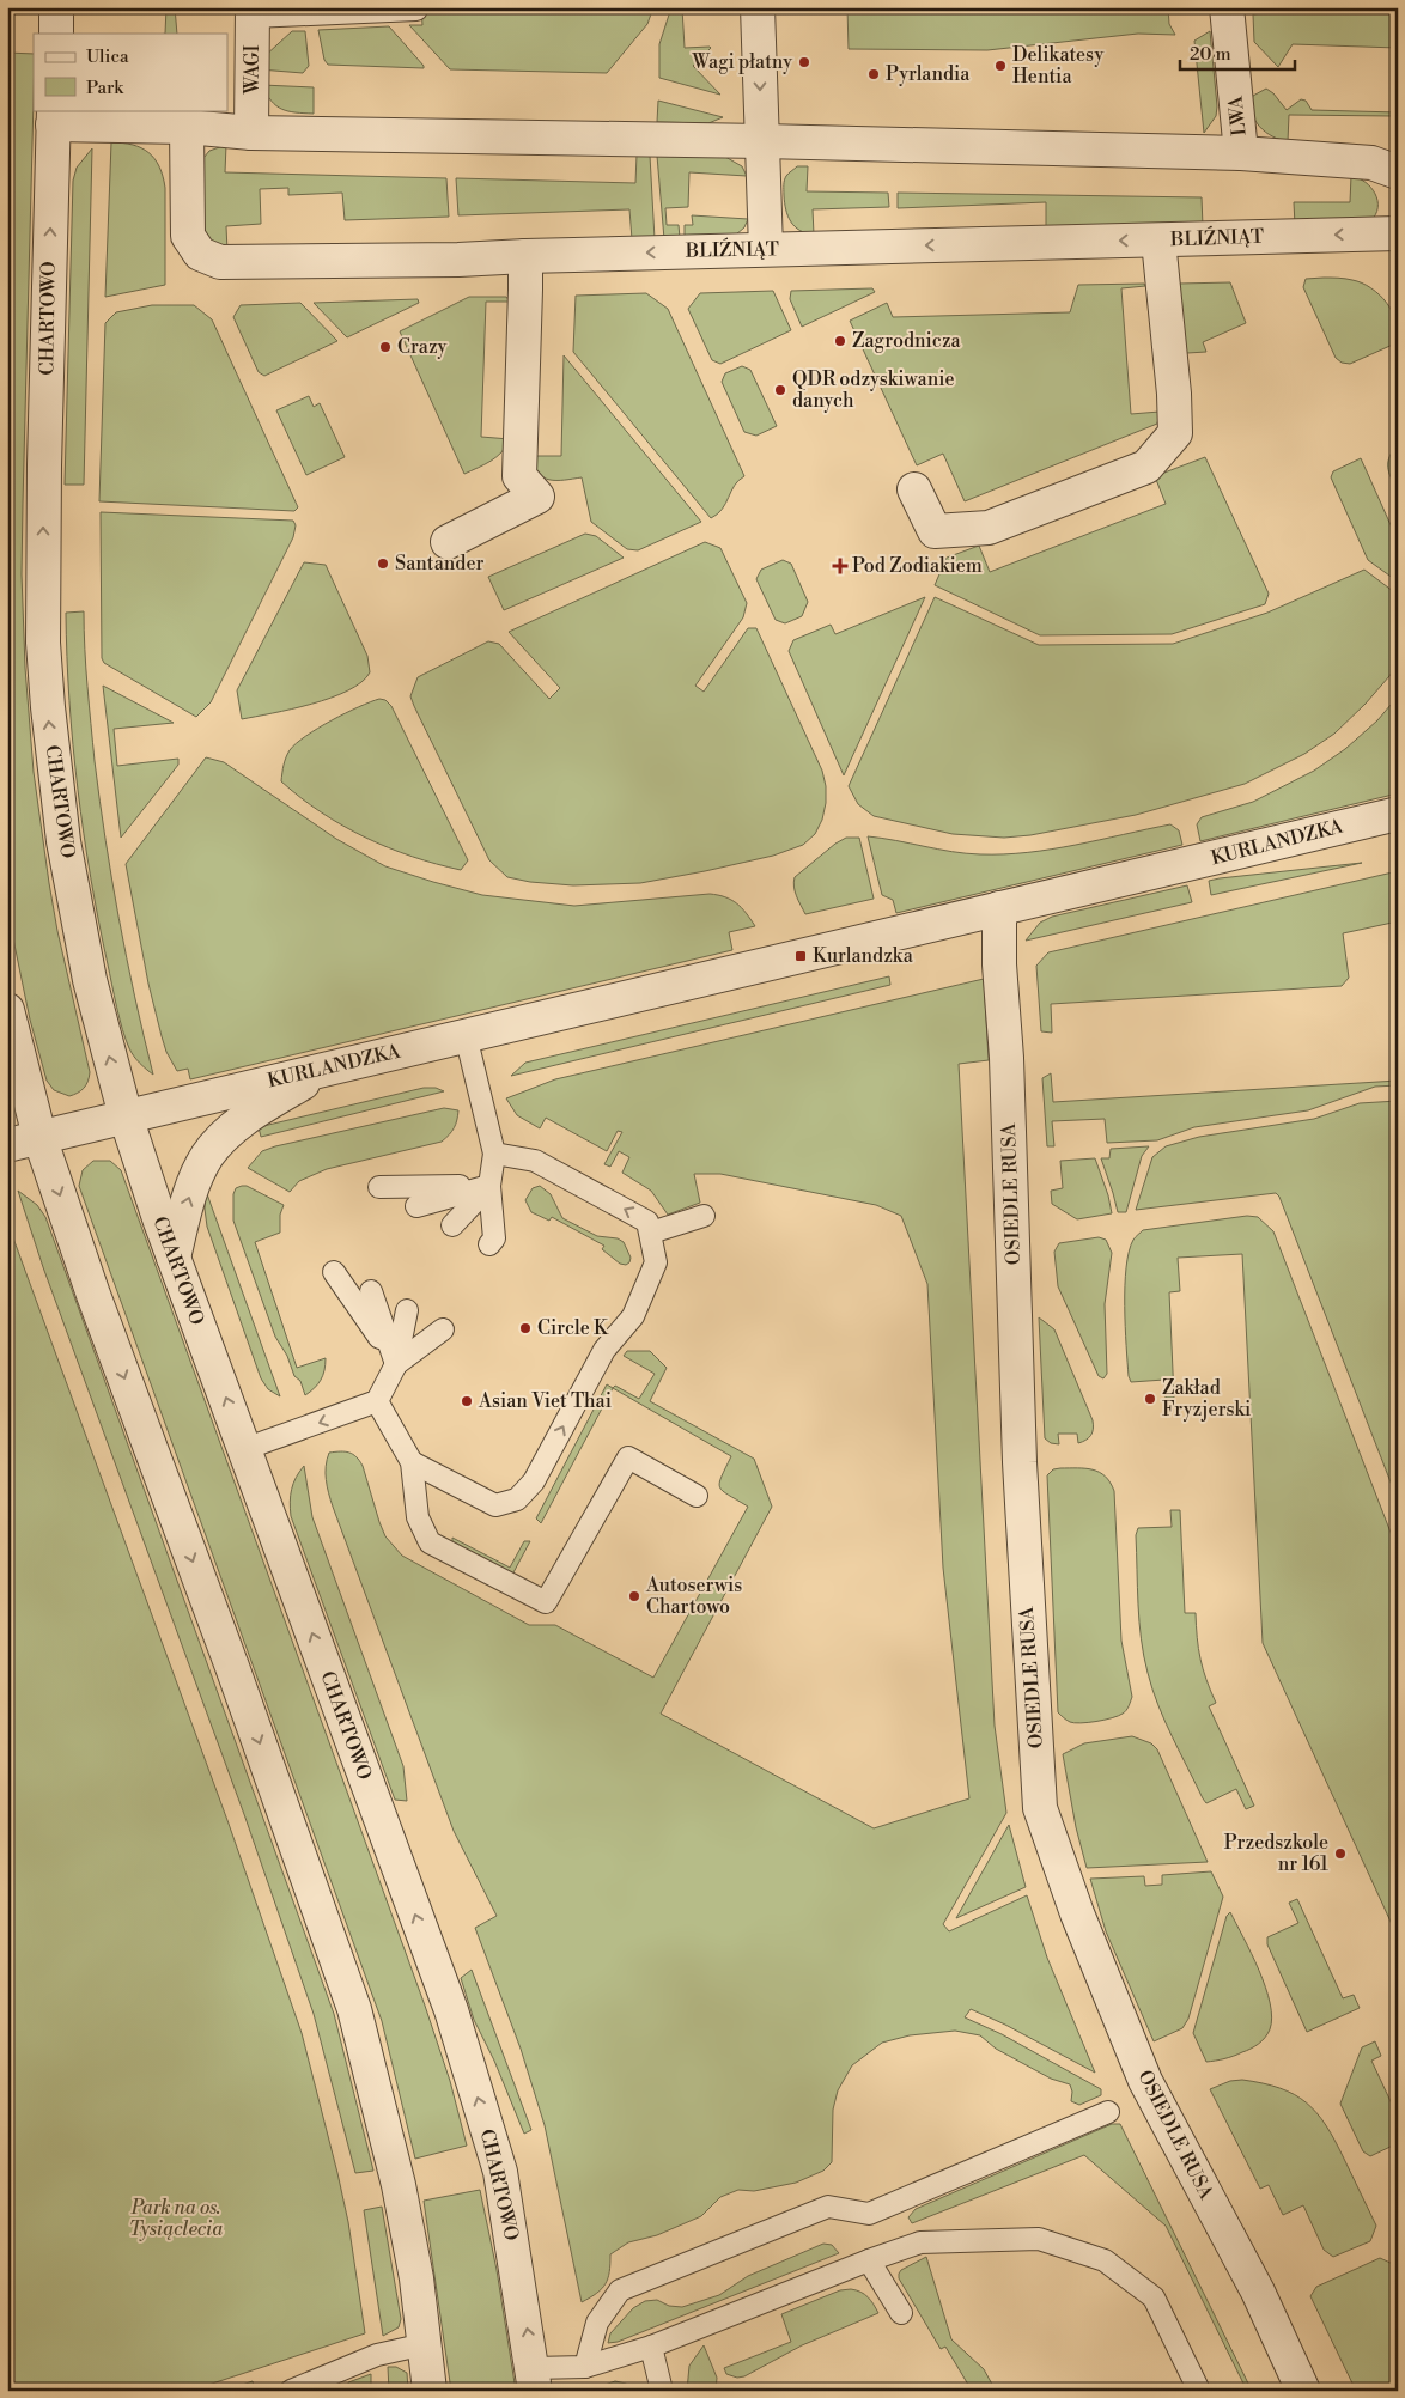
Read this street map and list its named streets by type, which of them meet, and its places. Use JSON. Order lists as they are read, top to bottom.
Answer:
{
  "streets": {
    "street": [
      "WAGI",
      "LWA",
      "BLIŹNIĄT",
      "CHARTOWO",
      "KURLANDZKA",
      "OSIEDLE RUSA"
    ]
  },
  "crossings": [
    ["CHARTOWO", "KURLANDZKA"],
    ["KURLANDZKA", "OSIEDLE RUSA"]
  ],
  "parks": ["Park na os. Tysiąclecia"],
  "places": {
    "other": [
      "Wagi płatny",
      "Delikatesy Hentia",
      "Pyrlandia",
      "Zagrodnicza",
      "Crazy",
      "QDR odzyskiwanie danych",
      "Santander",
      "Circle K",
      "Zakład Fryzjerski",
      "Asian Viet Thai",
      "Autoserwis Chartowo",
      "Przedszkole nr 161"
    ],
    "health": ["Pod Zodiakiem"],
    "transit": ["Kurlandzka"]
  },
  "legend": ["Ulica", "Park"],
  "scale_bar": "20 m"
}
